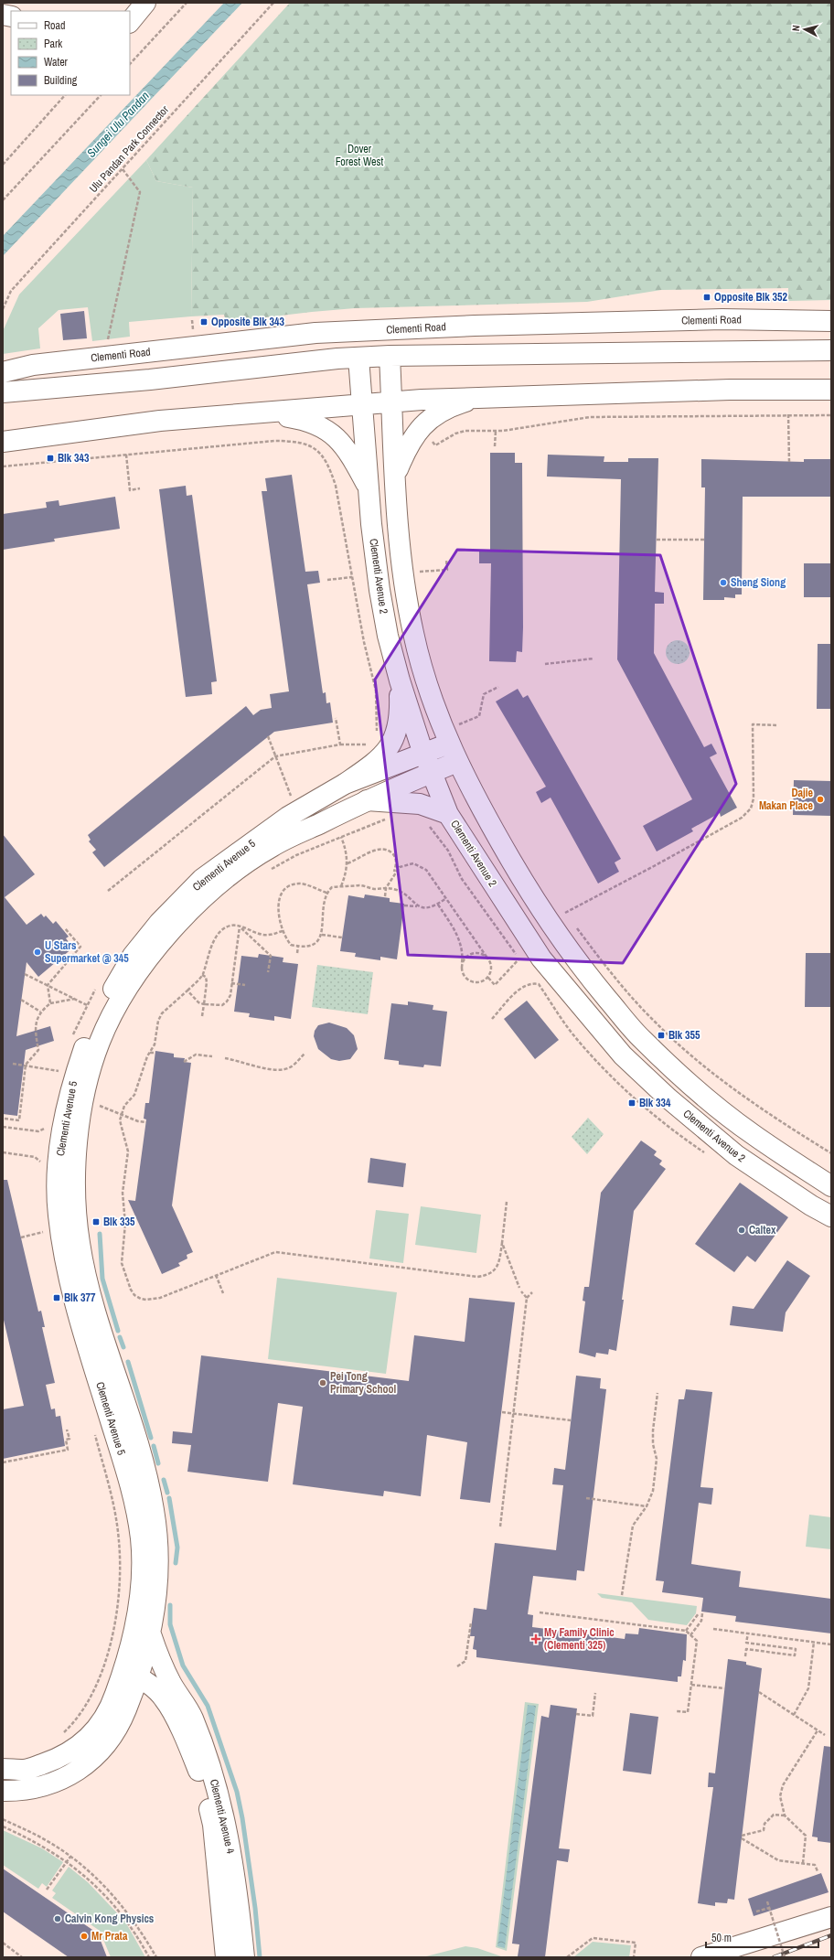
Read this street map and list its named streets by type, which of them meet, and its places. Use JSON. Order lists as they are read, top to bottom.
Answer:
{
  "streets": {
    "main road": [
      "Clementi Road",
      "Clementi Avenue 2",
      "Clementi Avenue 5",
      "Clementi Avenue 4"
    ],
    "path": ["Ulu Pandan Park Connector"]
  },
  "crossings": [
    ["Clementi Avenue 2", "Clementi Avenue 5"],
    ["Clementi Avenue 5", "Clementi Avenue 4"]
  ],
  "water": ["Sungei Ulu Pandan"],
  "parks": ["Dover Forest West"],
  "places": {
    "transit": [
      "Opposite Blk 352",
      "Opposite Blk 343",
      "Blk 343",
      "Blk 355",
      "Blk 334",
      "Blk 335",
      "Blk 377"
    ],
    "other": [
      "Sheng Siong",
      "Dajie Makan Place",
      "U Stars Supermarket @ 345",
      "Caltex",
      "Pei Tong Primary School",
      "Calvin Kong Physics",
      "Mr Prata"
    ],
    "health": ["My Family Clinic (Clementi 325)"]
  },
  "legend": [
    "Road",
    "Park",
    "Water",
    "Building"
  ],
  "scale_bar": "50 m",
  "north": "left"
}
